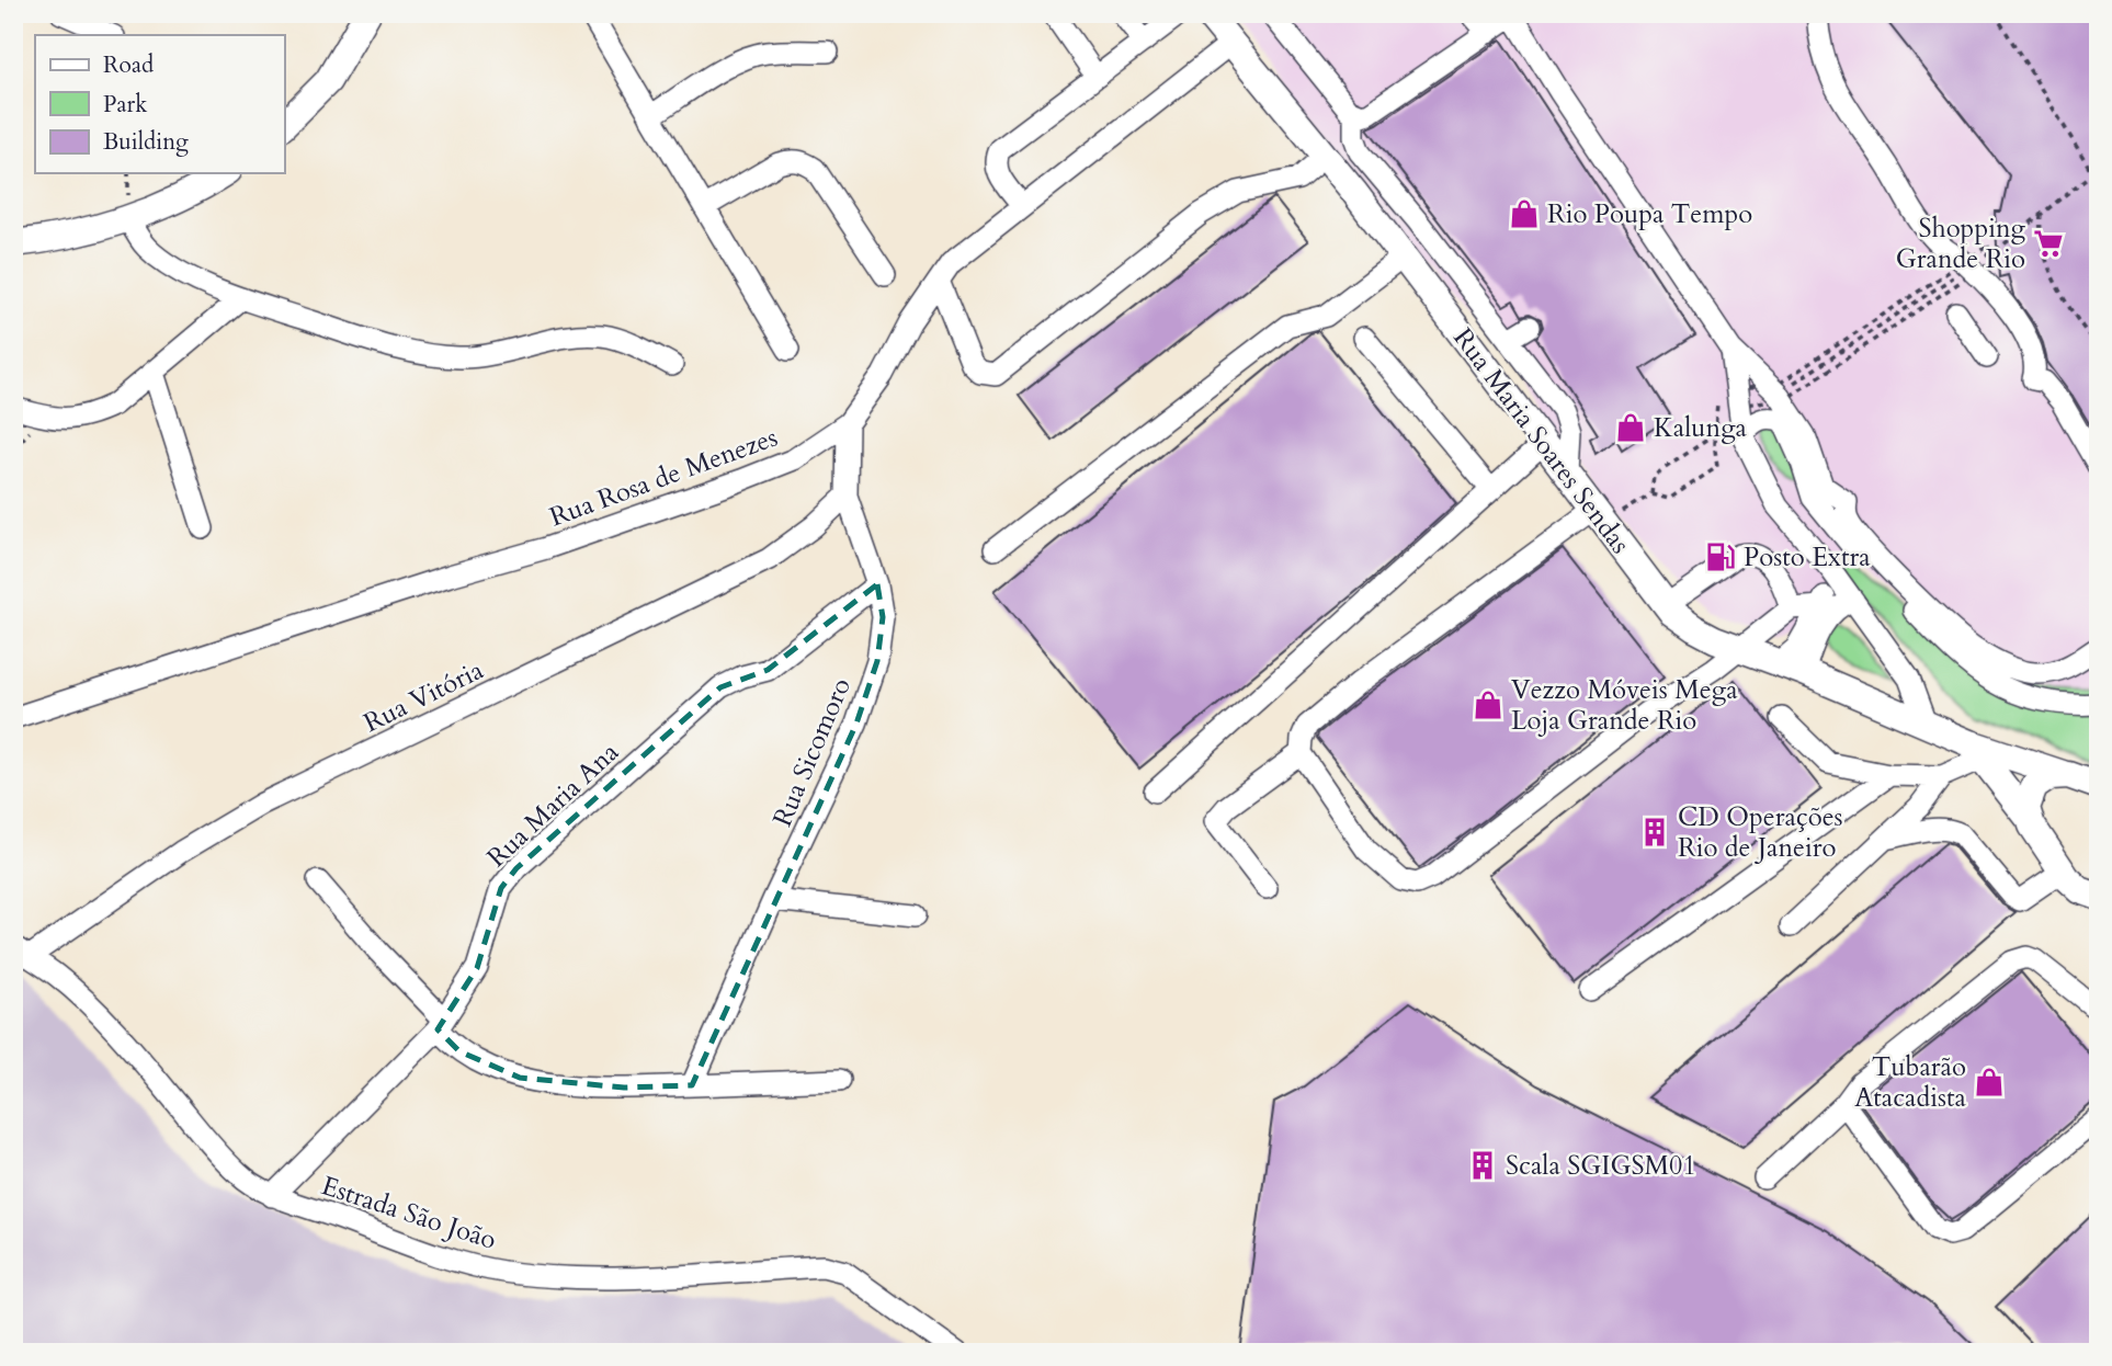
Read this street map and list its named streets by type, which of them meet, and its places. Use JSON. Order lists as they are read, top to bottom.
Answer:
{
  "streets": {
    "main road": ["Rua Maria Soares Sendas"],
    "street": [
      "Rua Rosa de Menezes",
      "Rua Vitória",
      "Rua Sicomoro",
      "Rua Maria Ana",
      "Estrada São João"
    ]
  },
  "crossings": [
    ["Rua Maria Soares Sendas", "Rua Rosa de Menezes"],
    ["Rua Rosa de Menezes", "Rua Sicomoro"],
    ["Rua Vitória", "Rua Sicomoro"],
    ["Rua Vitória", "Estrada São João"],
    ["Rua Sicomoro", "Rua Maria Ana"],
    ["Rua Maria Ana", "Estrada São João"]
  ],
  "places": {
    "shop": [
      "Rio Poupa Tempo",
      "Kalunga",
      "Vezzo Móveis Mega Loja Grande Rio",
      "Tubarão Atacadista"
    ],
    "supermarket": ["Shopping Grande Rio"],
    "fuel station": ["Posto Extra"],
    "building": ["CD Operações Rio de Janeiro", "Scala SGIGSM01"]
  },
  "legend": ["Road", "Park", "Building"]
}
